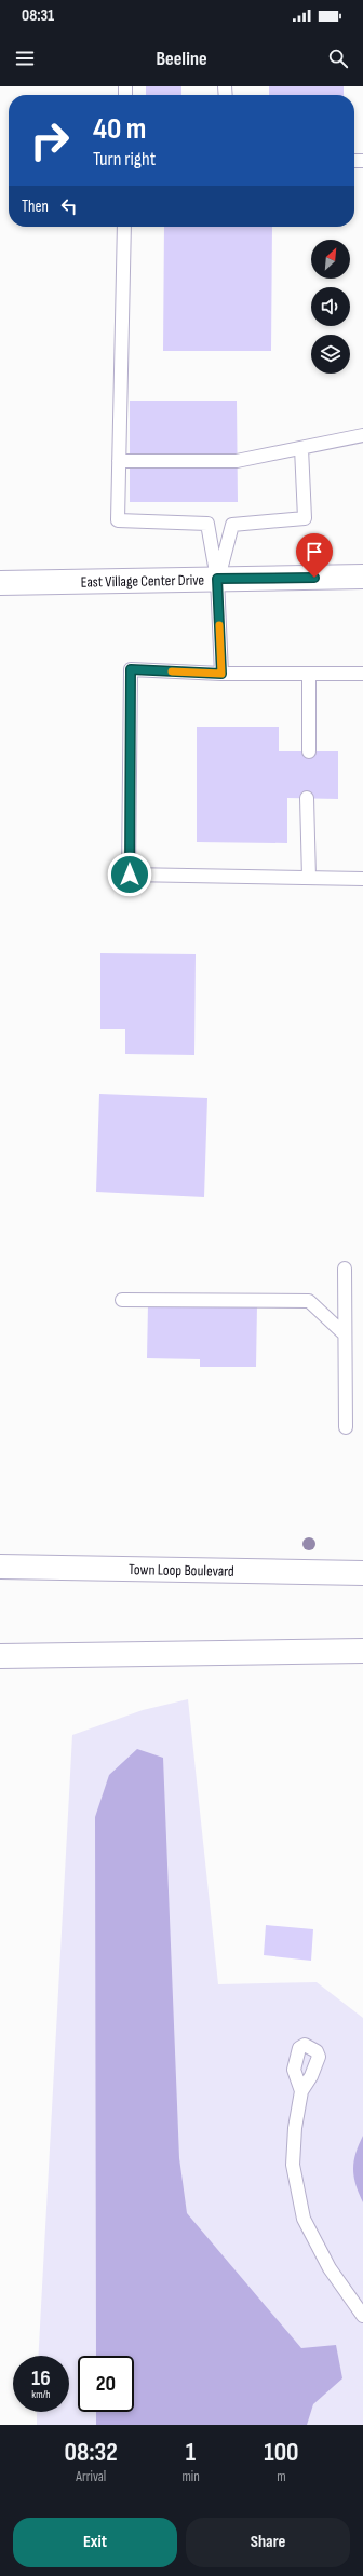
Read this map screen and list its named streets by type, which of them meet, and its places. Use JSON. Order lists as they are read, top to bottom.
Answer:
{
  "streets": {
    "street": ["East Village Center Drive", "Town Loop Boulevard"]
  },
  "north": "top right",
  "page": {
    "status": "08:31",
    "header": "Beeline",
    "turn": ["40 m", "Turn right"],
    "then": "Then",
    "speed": "16 km/h",
    "limit": "20",
    "eta": [
      "08:32",
      "Arrival",
      "1",
      "min",
      "100",
      "m"
    ],
    "buttons": ["Exit", "Share"]
  }
}
